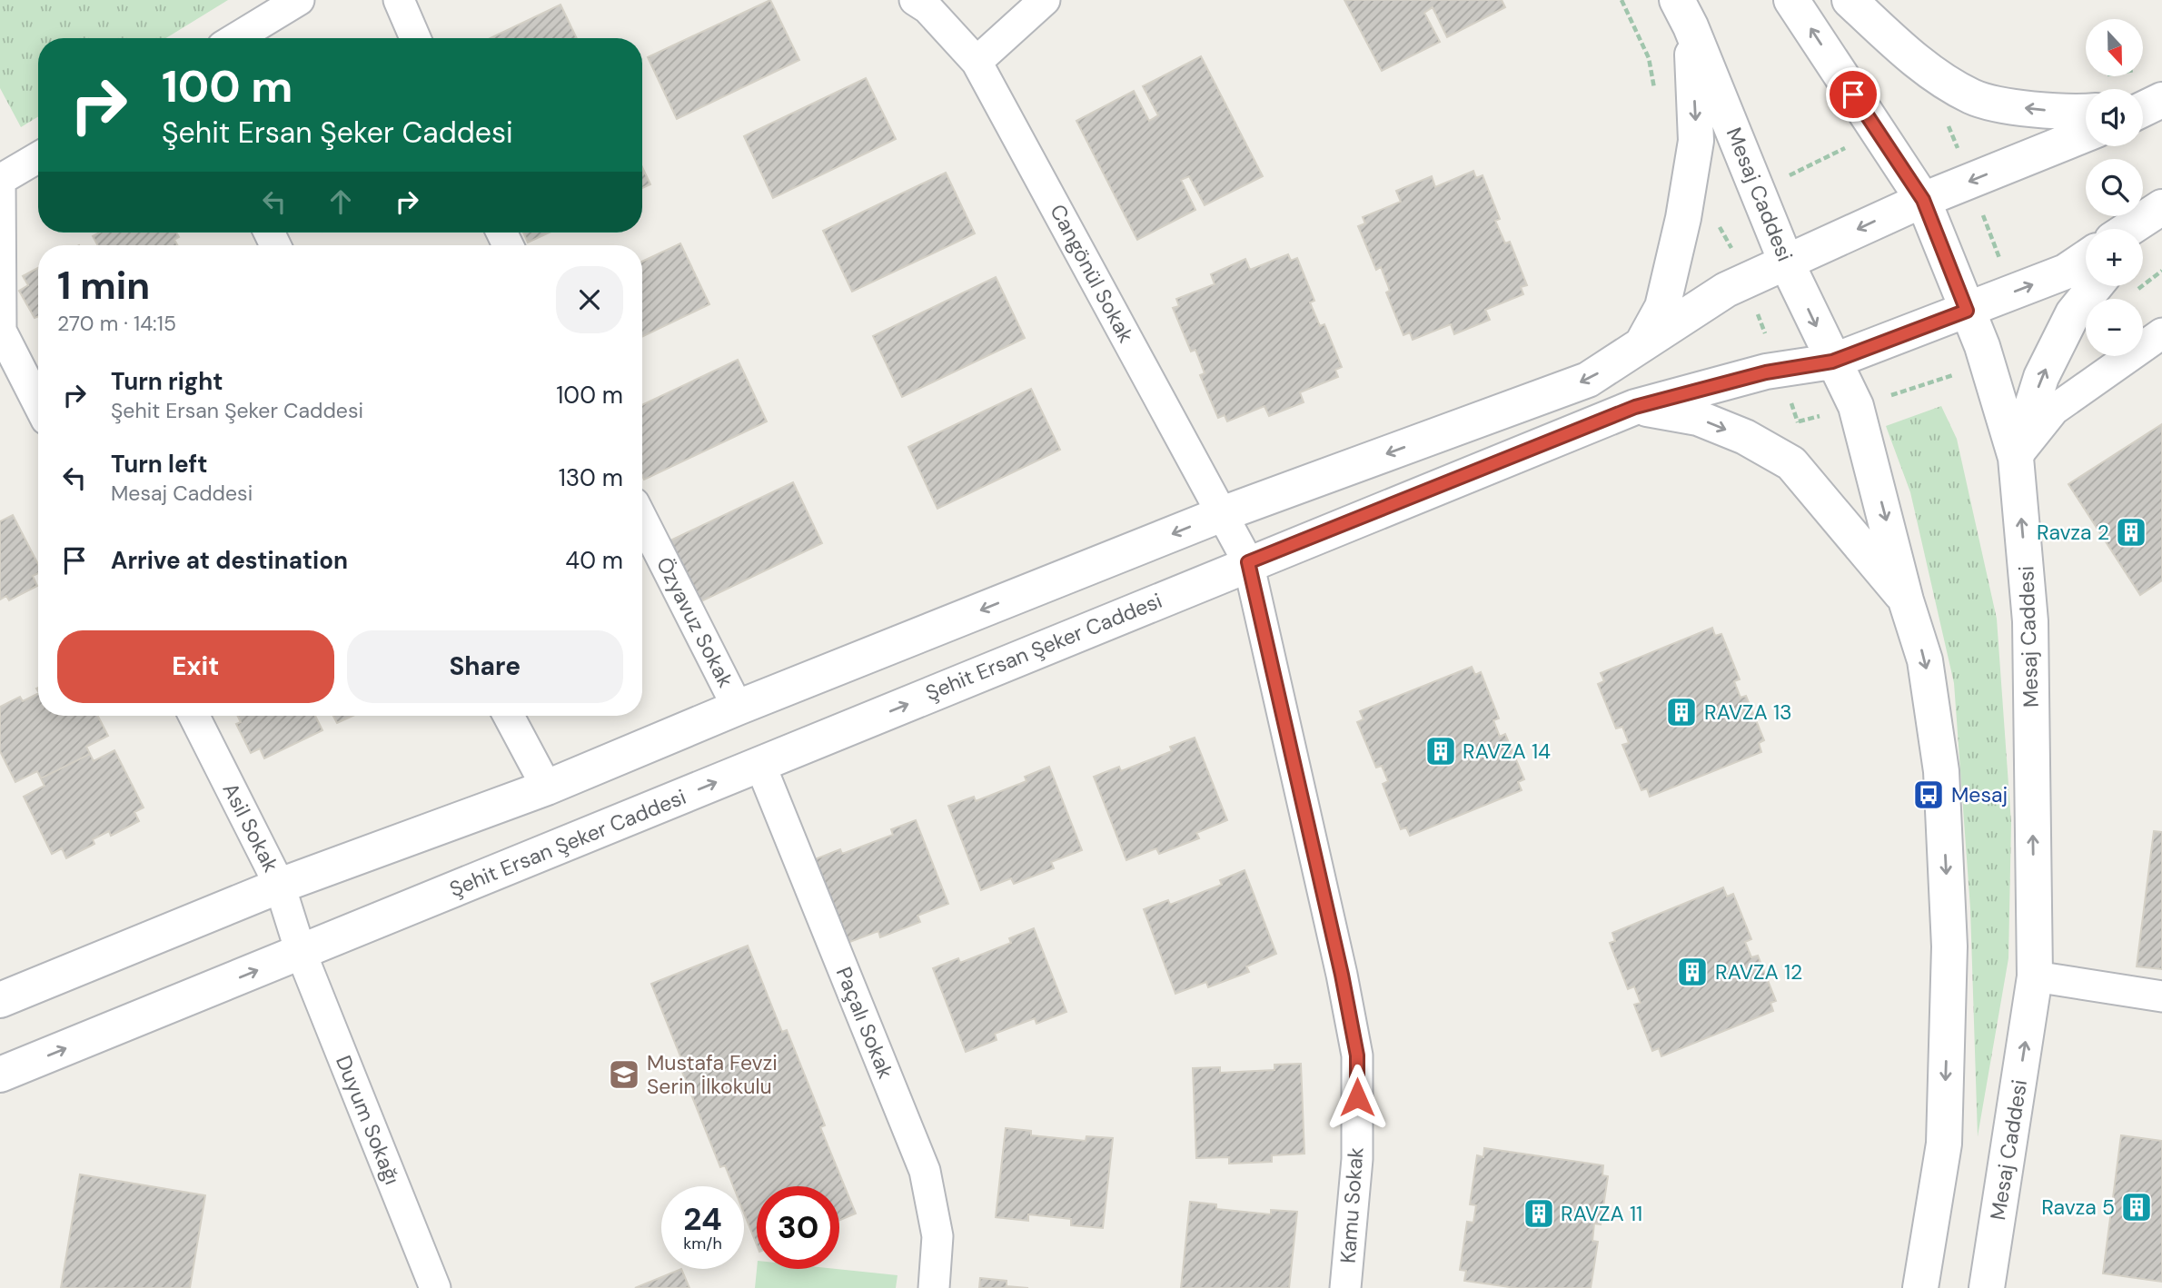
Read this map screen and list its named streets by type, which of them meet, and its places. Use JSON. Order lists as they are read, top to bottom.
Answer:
{
  "streets": {
    "street": [
      "Mesaj Caddesi",
      "Cangönül Sokak",
      "Özyavuz Sokak",
      "Şehit Ersan Şeker Caddesi",
      "Asil Sokak",
      "Paçalı Sokak",
      "Duyum Sokağı",
      "Kamu Sokak"
    ]
  },
  "crossings": [
    ["Mesaj Caddesi", "Şehit Ersan Şeker Caddesi"],
    ["Cangönül Sokak", "Şehit Ersan Şeker Caddesi"],
    ["Cangönül Sokak", "Kamu Sokak"],
    ["Şehit Ersan Şeker Caddesi", "Asil Sokak"],
    ["Şehit Ersan Şeker Caddesi", "Paçalı Sokak"],
    ["Şehit Ersan Şeker Caddesi", "Duyum Sokağı"],
    ["Şehit Ersan Şeker Caddesi", "Kamu Sokak"],
    ["Asil Sokak", "Duyum Sokağı"]
  ],
  "places": {
    "building": [
      "Ravza 2",
      "RAVZA 13",
      "RAVZA 14",
      "RAVZA 12",
      "Ravza 5",
      "RAVZA 11"
    ],
    "bus stop": ["Mesaj"],
    "school or university": ["Mustafa Fevzi Serin İlkokulu"]
  },
  "north": "bottom",
  "page": {
    "map_buttons": ["+", "−"],
    "turn": ["100 m", "Şehit Ersan Şeker Caddesi"],
    "heading": ["1 min", "270 m · 14:15"],
    "list": [
      {
        "name": "Turn right",
        "note": "Şehit Ersan Şeker Caddesi",
        "value": "100 m"
      },
      {
        "name": "Turn left",
        "note": "Mesaj Caddesi",
        "value": "130 m"
      },
      {
        "name": "Arrive at destination",
        "value": "40 m"
      }
    ],
    "buttons": ["Exit", "Share"],
    "speed": "24 km/h",
    "limit": "30"
  }
}
